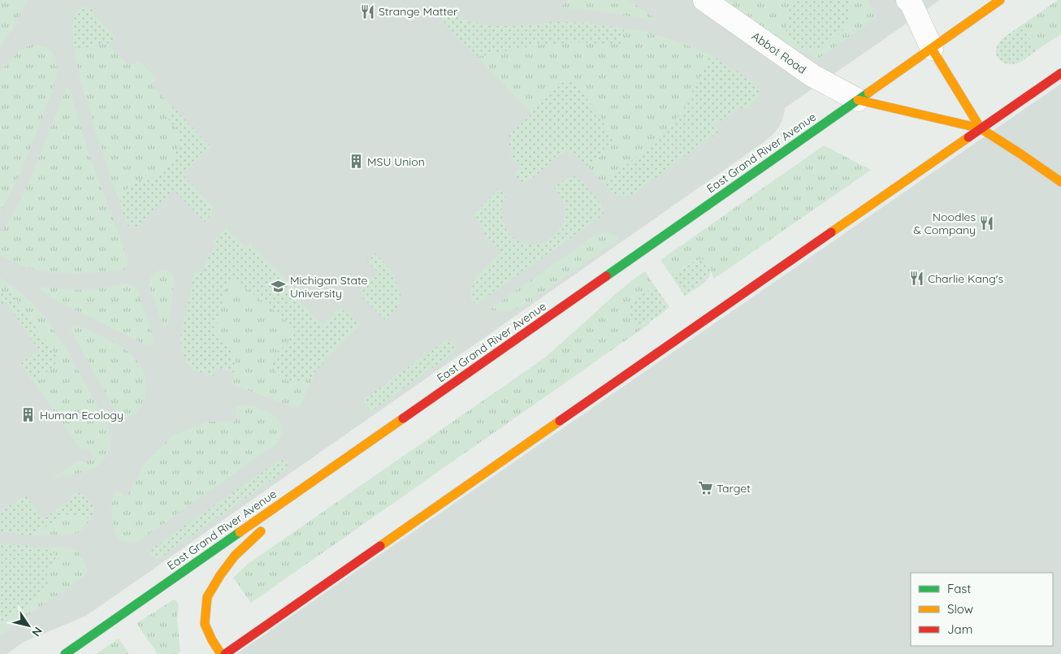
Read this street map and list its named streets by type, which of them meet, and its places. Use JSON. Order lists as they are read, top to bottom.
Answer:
{
  "streets": {
    "main road": ["East Grand River Avenue"],
    "street": ["Abbot Road"]
  },
  "crossings": [
    ["Abbot Road", "East Grand River Avenue"]
  ],
  "places": {
    "restaurant": ["Strange Matter", "Noodles & Company", "Charlie Kang's"],
    "building": ["MSU Union", "Human Ecology"],
    "school or university": ["Michigan State University"],
    "supermarket": ["Target"]
  },
  "legend": ["Fast", "Slow", "Jam"],
  "north": "bottom right"
}
